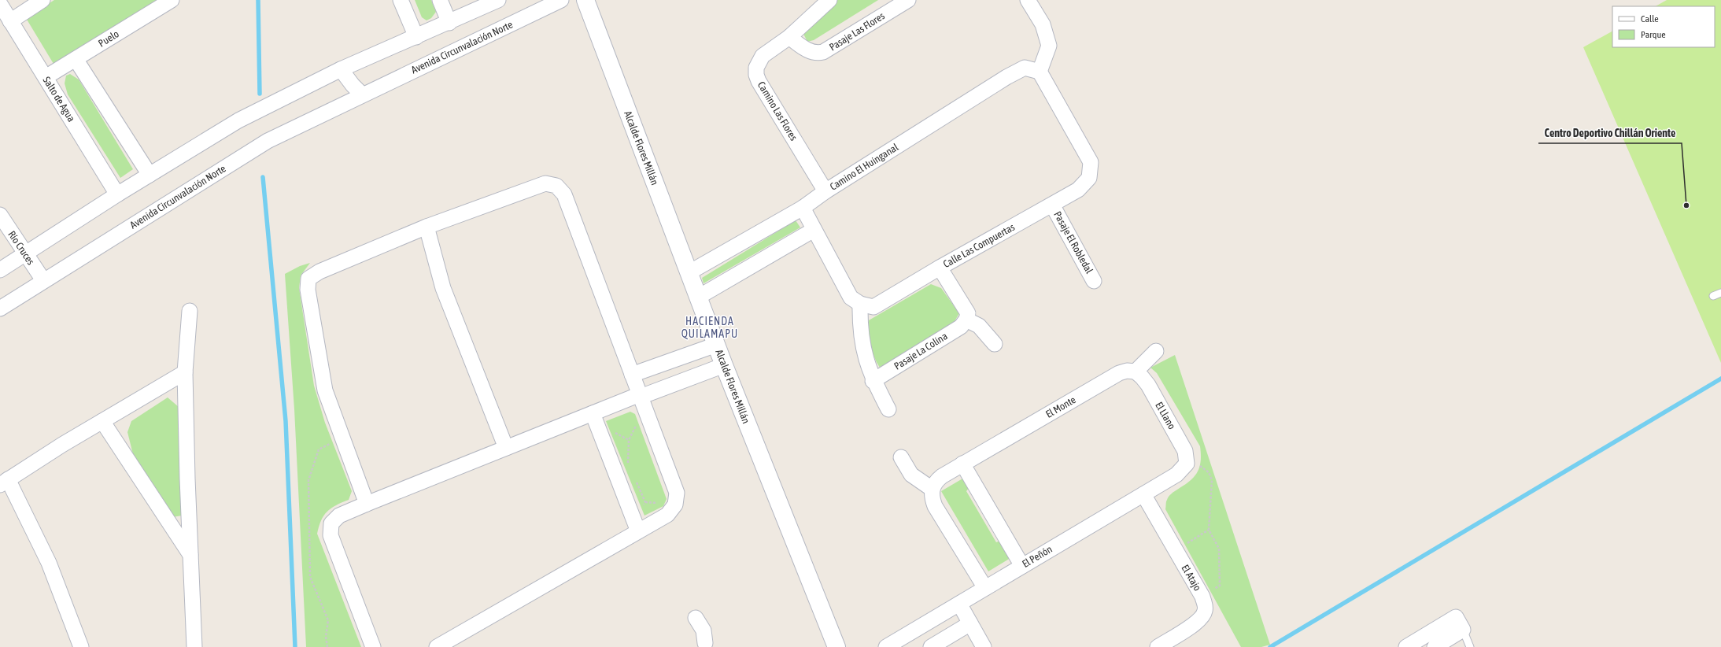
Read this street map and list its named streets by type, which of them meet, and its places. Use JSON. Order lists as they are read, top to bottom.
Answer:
{
  "streets": {
    "street": [
      "Pasaje Las Flores",
      "Puelo",
      "Avenida Circunvalación Norte",
      "Salto de Agua",
      "Camino Las Flores",
      "Alcalde Flores Millán",
      "Camino El Huinganal",
      "Pasaje El Robledal",
      "Calle Las Compuertas",
      "Río Cruces",
      "Pasaje La Colina",
      "El Monte",
      "El Llano",
      "El Peñón",
      "El Atajo"
    ]
  },
  "crossings": [
    ["Pasaje Las Flores", "Camino Las Flores"],
    ["Puelo", "Salto de Agua"],
    ["Avenida Circunvalación Norte", "Río Cruces"],
    ["Camino Las Flores", "Camino El Huinganal"],
    ["Alcalde Flores Millán", "Camino El Huinganal"],
    ["Camino El Huinganal", "Calle Las Compuertas"],
    ["Pasaje El Robledal", "Calle Las Compuertas"],
    ["El Monte", "El Llano"],
    ["El Llano", "El Peñón"],
    ["El Peñón", "El Atajo"]
  ],
  "districts": ["HACIENDA QUILAMAPU"],
  "places": ["Centro Deportivo Chillán Oriente"],
  "legend": ["Calle", "Parque"]
}
